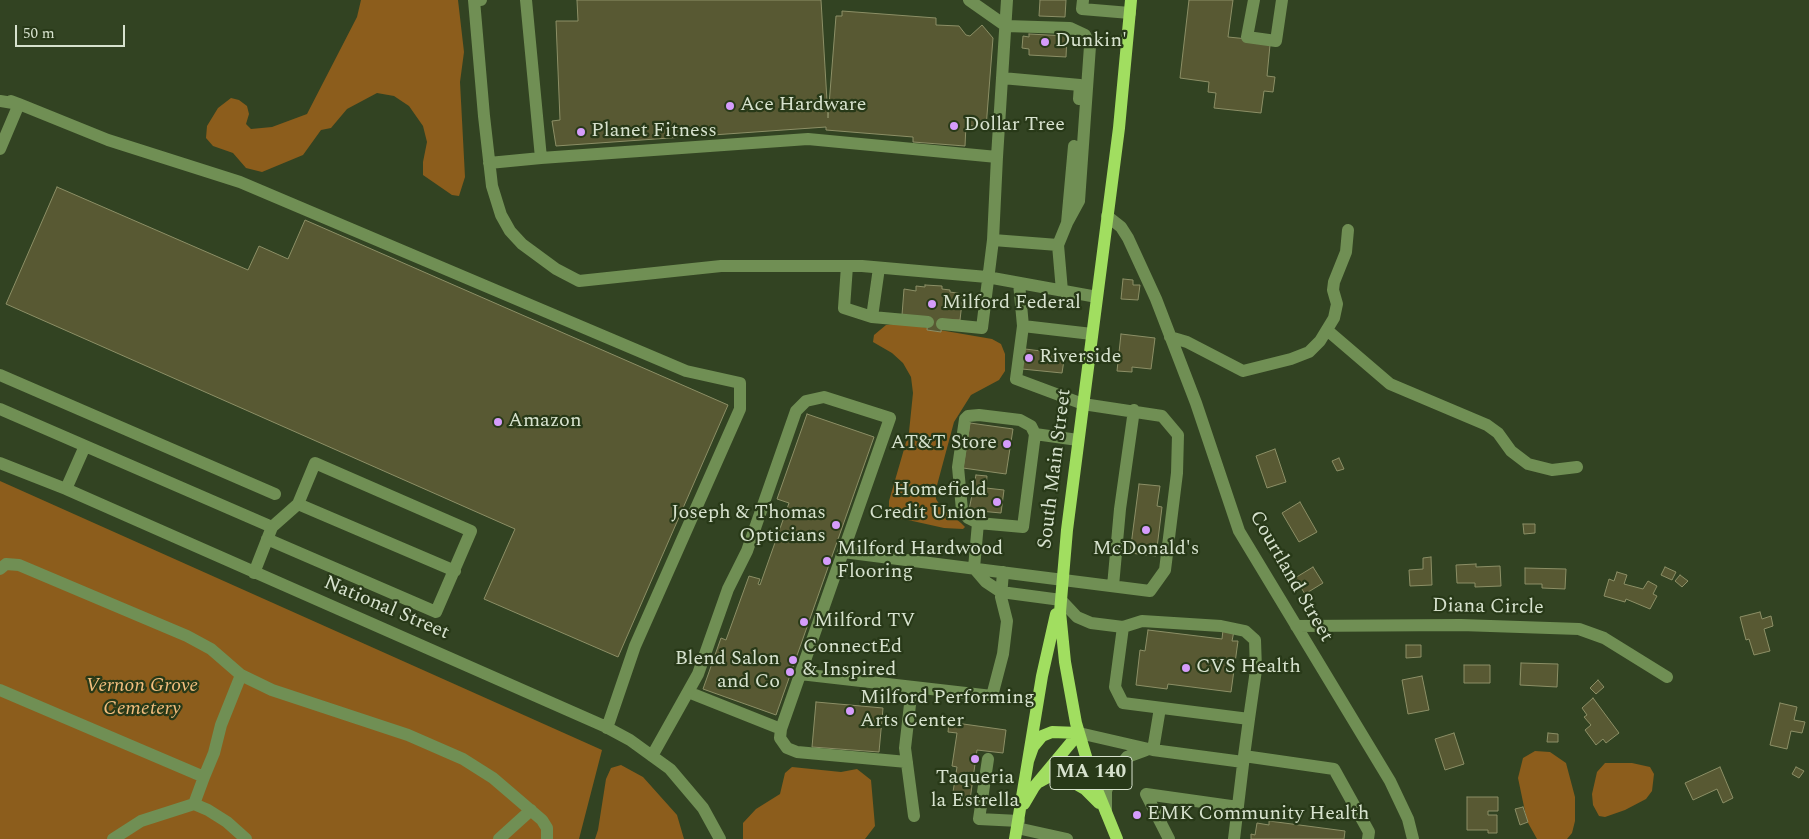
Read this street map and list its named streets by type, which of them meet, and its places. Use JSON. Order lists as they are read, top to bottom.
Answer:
{
  "streets": {
    "main road": ["South Main Street", "MA 140"],
    "street": ["Courtland Street", "Diana Circle", "National Street"]
  },
  "crossings": [
    ["South Main Street", "Courtland Street"],
    ["South Main Street", "MA 140"],
    ["Courtland Street", "Diana Circle"]
  ],
  "parks": ["Vernon Grove Cemetery"],
  "places": [
    "Dunkin'",
    "Ace Hardware",
    "Dollar Tree",
    "Planet Fitness",
    "Milford Federal",
    "Riverside",
    "Amazon",
    "AT&T Store",
    "Homefield Credit Union",
    "Joseph & Thomas Opticians",
    "McDonald's",
    "Milford Hardwood Flooring",
    "Milford TV",
    "ConnectEd & Inspired",
    "CVS Health",
    "Blend Salon and Co",
    "Milford Performing Arts Center",
    "Taqueria la Estrella",
    "EMK Community Health"
  ],
  "scale_bar": "50 m"
}
